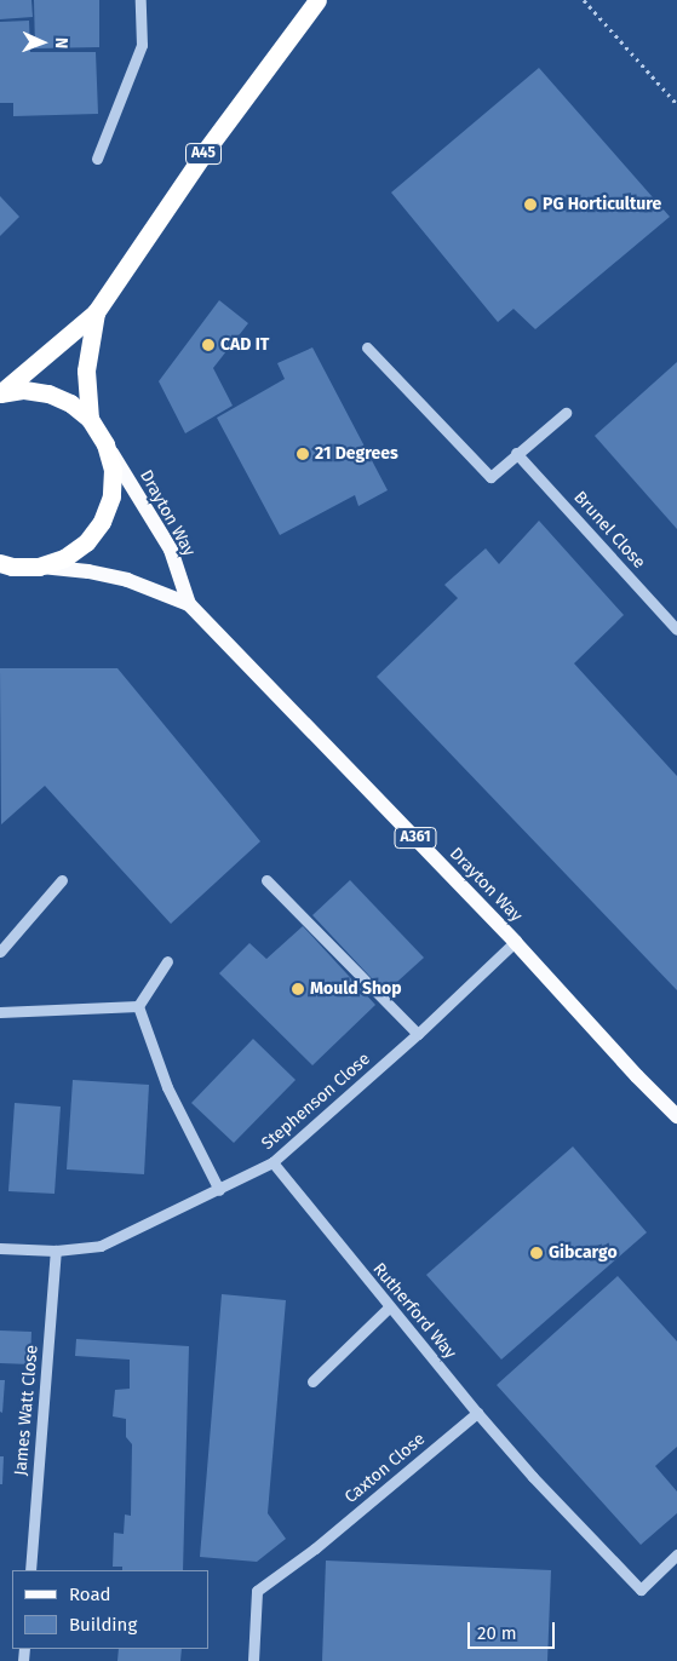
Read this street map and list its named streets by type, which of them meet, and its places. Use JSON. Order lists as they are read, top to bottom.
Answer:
{
  "streets": {
    "highway": ["A45"],
    "main road": ["Drayton Way", "A361"],
    "street": [
      "Brunel Close",
      "Stephenson Close",
      "Rutherford Way",
      "James Watt Close",
      "Caxton Close"
    ]
  },
  "crossings": [
    ["A45", "Drayton Way"],
    ["Drayton Way", "Stephenson Close"],
    ["Stephenson Close", "Rutherford Way"],
    ["Stephenson Close", "James Watt Close"],
    ["Rutherford Way", "Caxton Close"]
  ],
  "places": [
    "PG Horticulture",
    "CAD IT",
    "21 Degrees",
    "Mould Shop",
    "Gibcargo"
  ],
  "legend": ["Road", "Building"],
  "scale_bar": "20 m",
  "north": "right"
}
